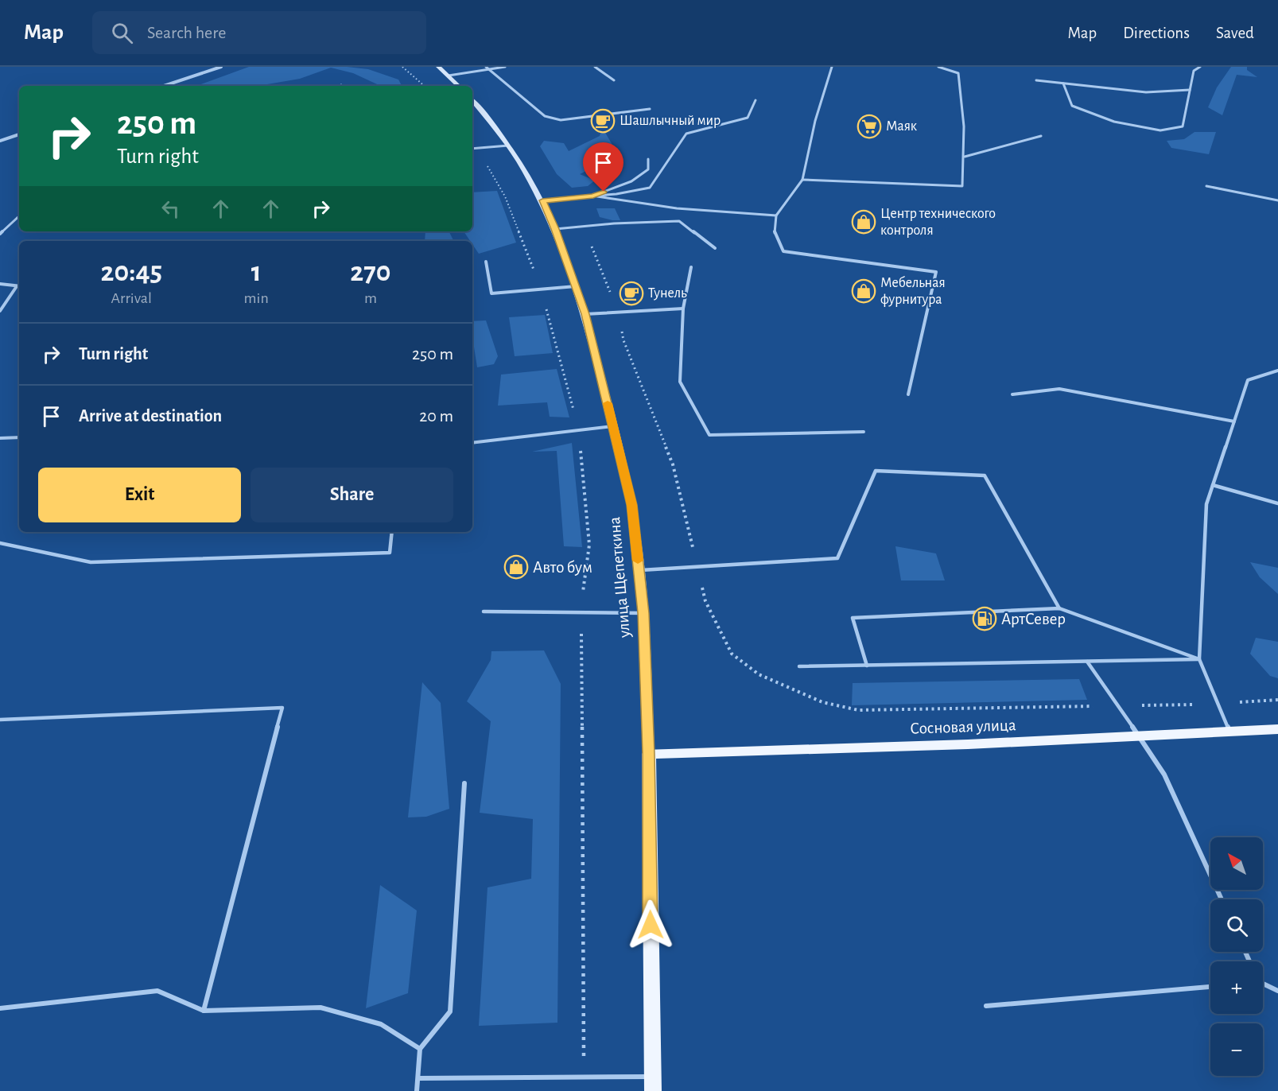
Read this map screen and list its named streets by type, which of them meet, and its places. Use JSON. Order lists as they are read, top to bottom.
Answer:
{
  "streets": {
    "main road": ["улица Щепеткина", "Сосновая улица"]
  },
  "crossings": [
    ["улица Щепеткина", "Сосновая улица"]
  ],
  "places": {
    "cafe": ["Шашлычный мир", "Тунель"],
    "supermarket": ["Маяк"],
    "shop": ["Центр технического контроля", "Мебельная фурнитура", "Авто бум"],
    "fuel station": ["АртСевер"]
  },
  "north": "top left",
  "page": {
    "header": "Map",
    "search": "Search here",
    "nav": ["Map", "Directions", "Saved"],
    "turn": ["250 m", "Turn right"],
    "eta": [
      "20:45",
      "Arrival",
      "1",
      "min",
      "270",
      "m"
    ],
    "list": [
      {
        "name": "Turn right",
        "value": "250 m"
      },
      {
        "name": "Arrive at destination",
        "value": "20 m"
      }
    ],
    "buttons": ["Exit", "Share"],
    "map_buttons": ["+", "−"]
  }
}
